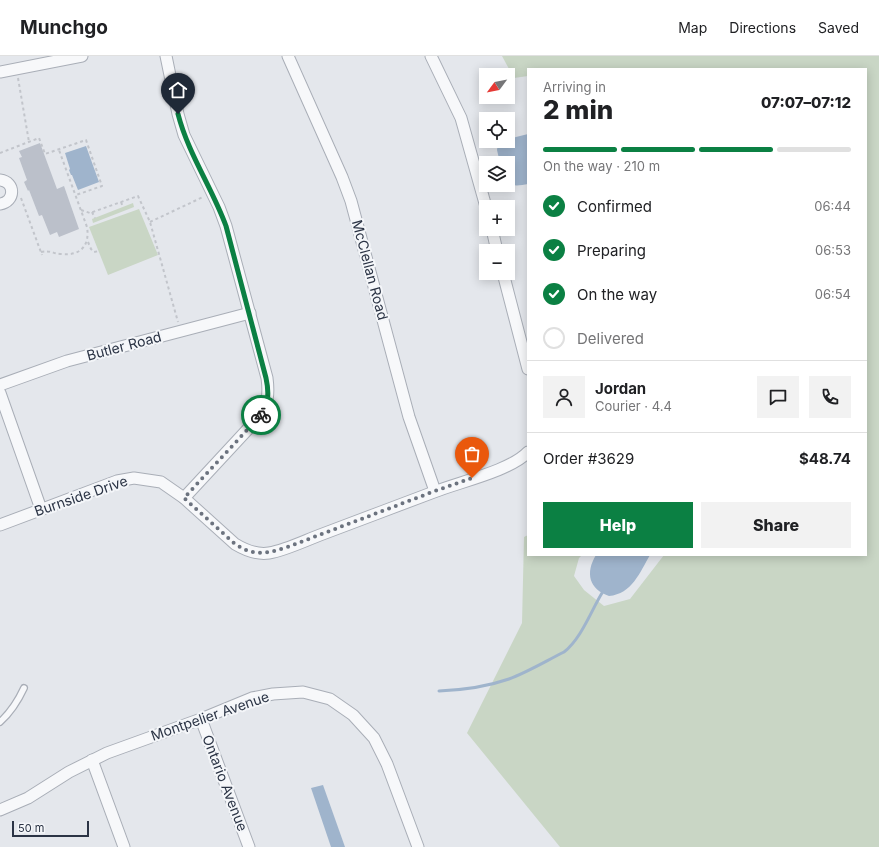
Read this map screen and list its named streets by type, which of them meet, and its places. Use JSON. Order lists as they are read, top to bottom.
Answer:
{
  "streets": {
    "street": [
      "McClellan Road",
      "Butler Road",
      "Burnside Drive",
      "Montpelier Avenue",
      "Ontario Avenue"
    ]
  },
  "crossings": [
    ["McClellan Road", "Burnside Drive"],
    ["Montpelier Avenue", "Ontario Avenue"]
  ],
  "scale_bar": "50 m",
  "north": "bottom left",
  "page": {
    "header": "Munchgo",
    "nav": ["Map", "Directions", "Saved"],
    "map_buttons": ["+", "−"],
    "heading": ["2 min", "Arriving in", "07:07–07:12"],
    "panel": [
      "Jordan",
      "Courier · 4.4",
      "Order #3629",
      "$48.74"
    ],
    "bar": "On the way · 210 m",
    "list": [
      ["Confirmed", "06:44"],
      ["Preparing", "06:53"],
      ["On the way", "06:54"],
      "Delivered"
    ],
    "buttons": ["Help", "Share"],
    "scale": "50 m"
  }
}
